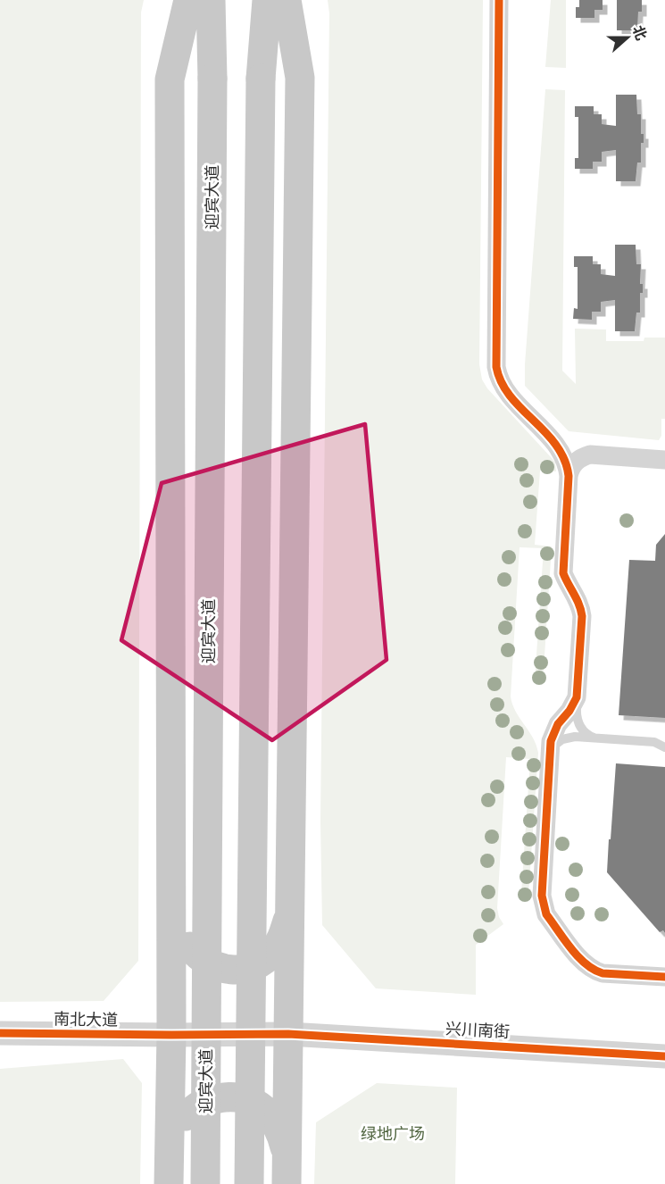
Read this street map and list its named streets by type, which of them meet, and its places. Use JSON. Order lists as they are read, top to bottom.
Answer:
{
  "streets": {
    "main road": ["迎宾大道"],
    "street": ["南北大道", "兴川南街"]
  },
  "crossings": [
    ["南北大道", "兴川南街"]
  ],
  "parks": ["绿地广场"],
  "north": "right"
}
